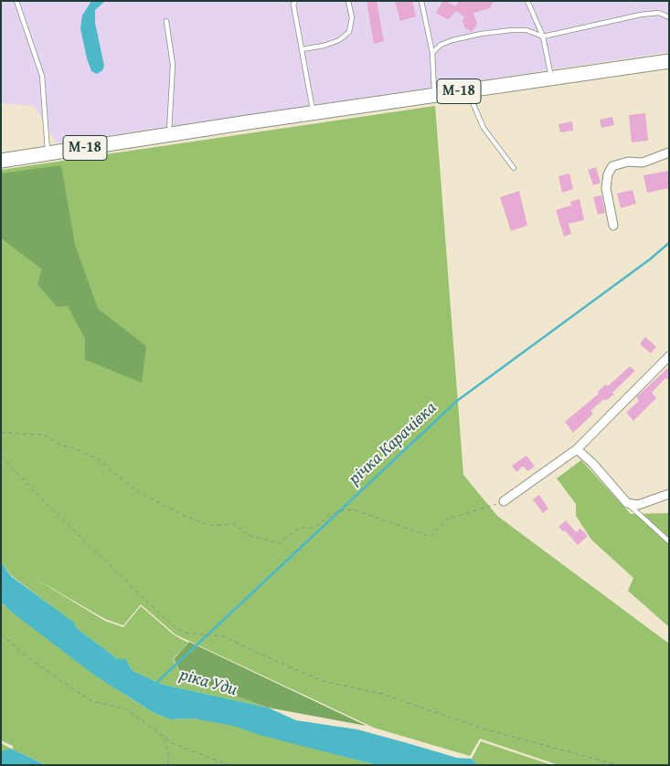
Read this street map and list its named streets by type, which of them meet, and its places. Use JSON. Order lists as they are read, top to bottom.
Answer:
{
  "streets": {
    "highway": ["М-18"]
  },
  "water": ["річка Карачівка", "ріка Уди"]
}
